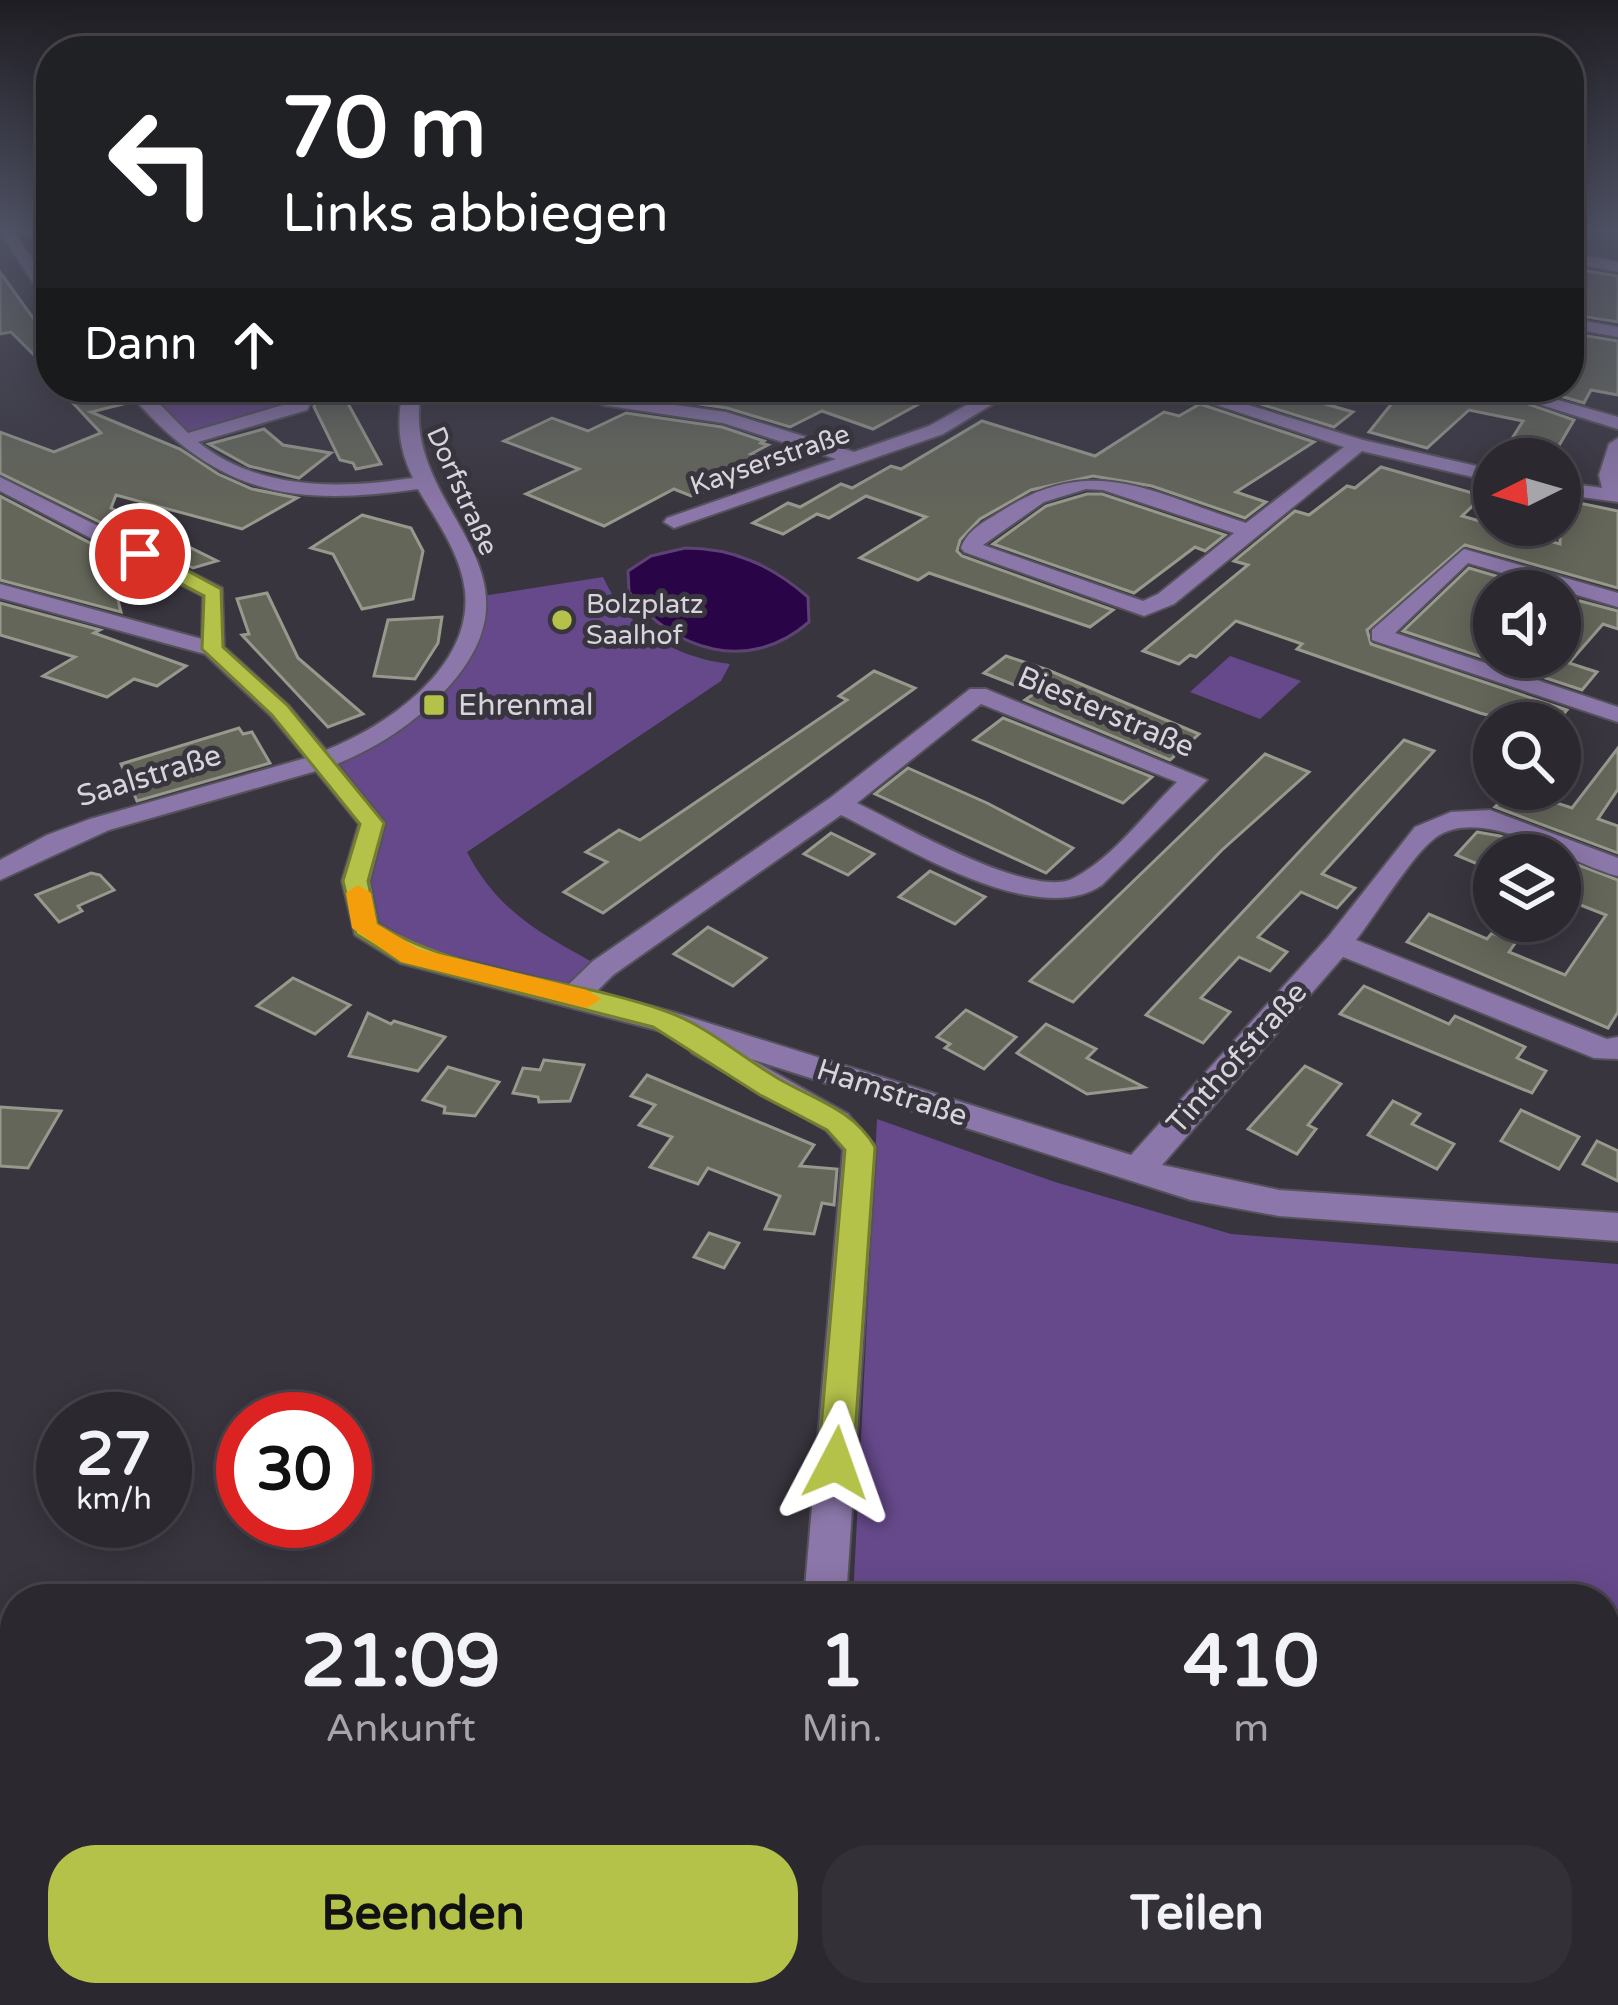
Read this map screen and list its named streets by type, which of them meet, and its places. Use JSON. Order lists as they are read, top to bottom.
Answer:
{
  "streets": {
    "street": [
      "Kayserstraße",
      "Dorfstraße",
      "Biesterstraße",
      "Saalstraße",
      "Tinthofstraße",
      "Hamstraße"
    ]
  },
  "crossings": [
    ["Dorfstraße", "Saalstraße"],
    ["Dorfstraße", "Hamstraße"],
    ["Biesterstraße", "Hamstraße"],
    ["Saalstraße", "Hamstraße"],
    ["Tinthofstraße", "Hamstraße"]
  ],
  "places": {
    "other": ["Bolzplatz Saalhof"],
    "transit": ["Ehrenmal"]
  },
  "north": "left",
  "page": {
    "turn": ["70 m", "Links abbiegen"],
    "then": "Dann",
    "speed": "27 km/h",
    "limit": "30",
    "eta": [
      "21:09",
      "Ankunft",
      "1",
      "Min.",
      "410",
      "m"
    ],
    "buttons": ["Beenden", "Teilen"]
  }
}
